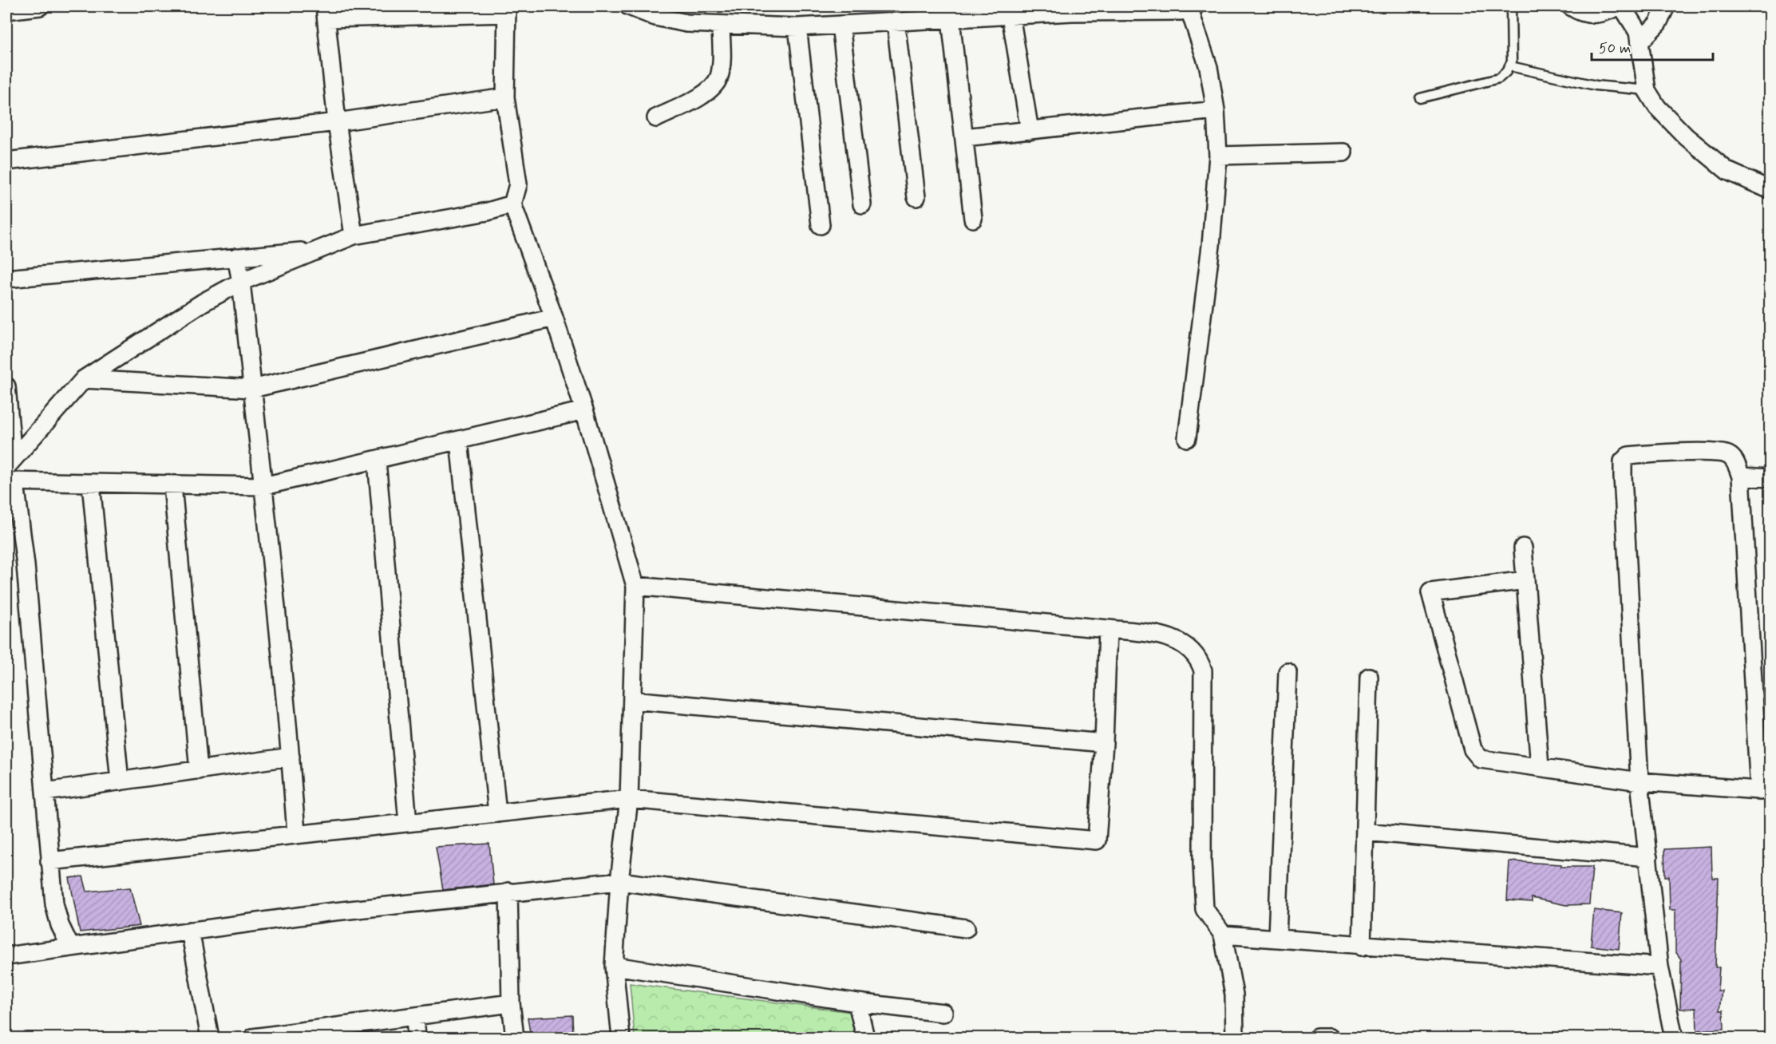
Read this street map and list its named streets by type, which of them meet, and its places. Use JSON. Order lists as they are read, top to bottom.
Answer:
{
  "scale_bar": "50 m"
}
